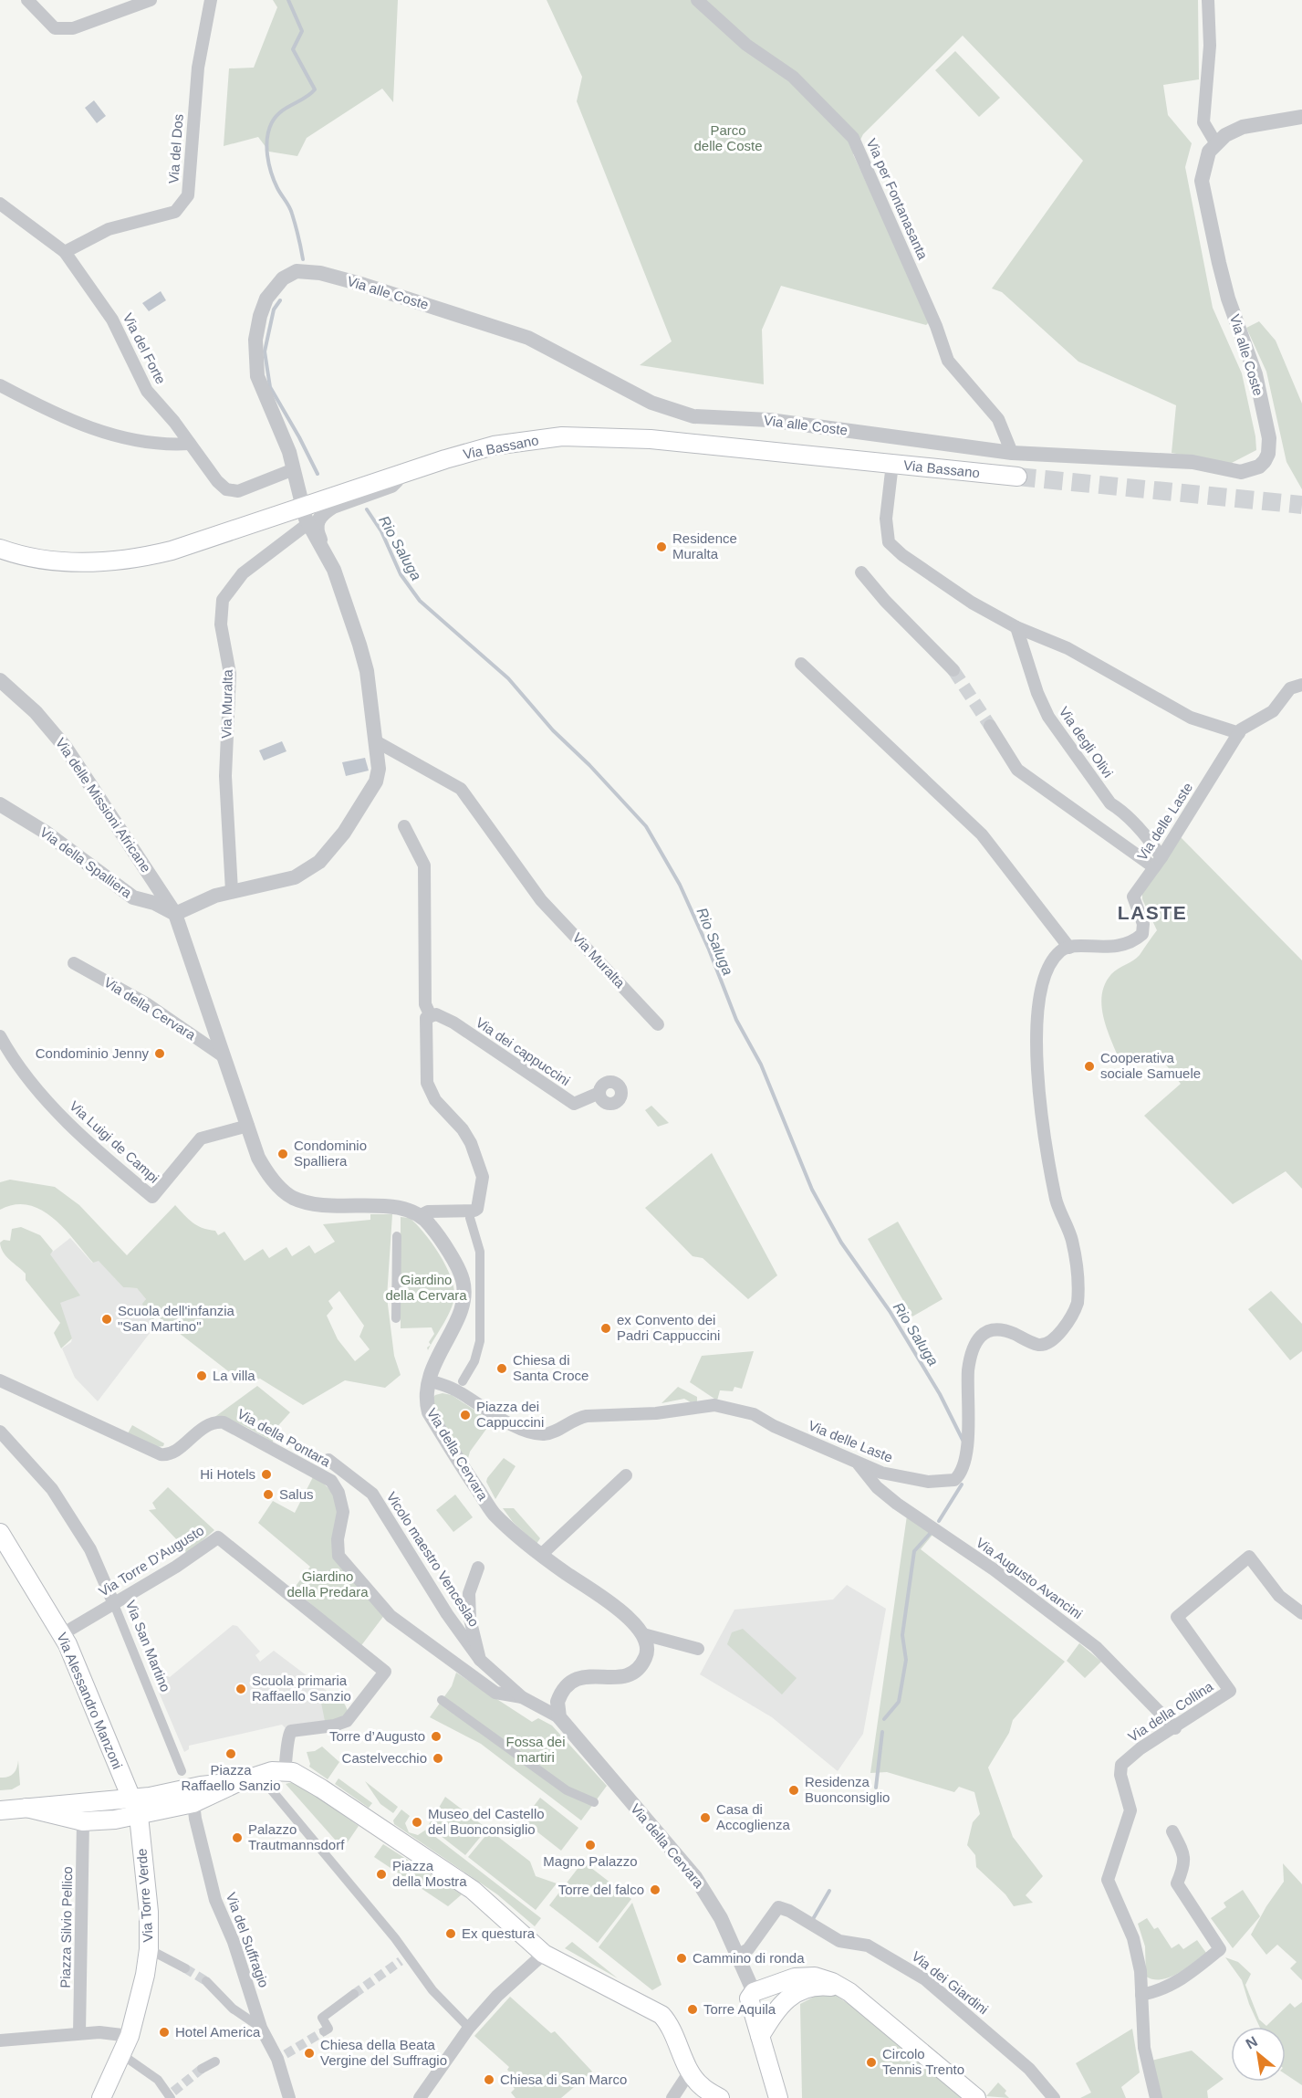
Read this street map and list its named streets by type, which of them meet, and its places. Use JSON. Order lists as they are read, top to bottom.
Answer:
{
  "streets": {
    "main road": ["Via Bassano", "Via Alessandro Manzoni", "Via Torre Verde"],
    "street": [
      "Via del Dos",
      "Via per Fontanasanta",
      "Via alle Coste",
      "Via del Forte",
      "Via Muralta",
      "Via degli Olivi",
      "Via delle Missioni Africane",
      "Via delle Laste",
      "Via della Spalliera",
      "Via della Cervara",
      "Via dei cappuccini",
      "Via Luigi de Campi",
      "Via della Pontara",
      "Vicolo maestro Venceslao",
      "Via Torre D'Augusto",
      "Via Augusto Avancini",
      "Via San Martino",
      "Via della Collina",
      "Piazza Silvio Pellico",
      "Via del Suffragio",
      "Via dei Giardini"
    ]
  },
  "crossings": [
    ["Via del Dos", "Via del Forte"],
    ["Via per Fontanasanta", "Via alle Coste"],
    ["Via alle Coste", "Via del Forte"],
    ["Via alle Coste", "Via Bassano"],
    ["Via alle Coste", "Via Muralta"],
    ["Via Bassano", "Via Muralta"],
    ["Via degli Olivi", "Via delle Laste"],
    ["Via delle Missioni Africane", "Via della Spalliera"],
    ["Via delle Missioni Africane", "Via della Cervara"],
    ["Via delle Laste", "Via della Cervara"],
    ["Via delle Laste", "Via Augusto Avancini"],
    ["Via della Spalliera", "Via della Cervara"],
    ["Via della Cervara", "Via Luigi de Campi"],
    ["Via della Cervara", "Via dei Giardini"],
    ["Via della Pontara", "Vicolo maestro Venceslao"],
    ["Via Torre D'Augusto", "Via San Martino"],
    ["Via Torre D'Augusto", "Via Alessandro Manzoni"],
    ["Via Augusto Avancini", "Via della Collina"],
    ["Via Alessandro Manzoni", "Via Torre Verde"]
  ],
  "districts": ["LASTE"],
  "water": ["Rio Saluga"],
  "parks": [
    "Parco delle Coste",
    "Giardino della Cervara",
    "Giardino della Predara",
    "Fossa dei martiri"
  ],
  "places": [
    "Residence Muralta",
    "Condominio Jenny",
    "Cooperativa sociale Samuele",
    "Condominio Spalliera",
    "Scuola dell'infanzia \"San Martino\"",
    "ex Convento dei Padri Cappuccini",
    "Chiesa di Santa Croce",
    "La villa",
    "Piazza dei Cappuccini",
    "Hi Hotels",
    "Salus",
    "Scuola primaria Raffaello Sanzio",
    "Torre d’Augusto",
    "Piazza Raffaello Sanzio",
    "Castelvecchio",
    "Residenza Buonconsiglio",
    "Casa di Accoglienza",
    "Museo del Castello del Buonconsiglio",
    "Palazzo Trautmannsdorf",
    "Magno Palazzo",
    "Piazza della Mostra",
    "Torre del falco",
    "Ex questura",
    "Cammino di ronda",
    "Torre Aquila",
    "Hotel America",
    "Chiesa della Beata Vergine del Suffragio",
    "Circolo Tennis Trento",
    "Chiesa di San Marco"
  ],
  "north": "top left"
}
